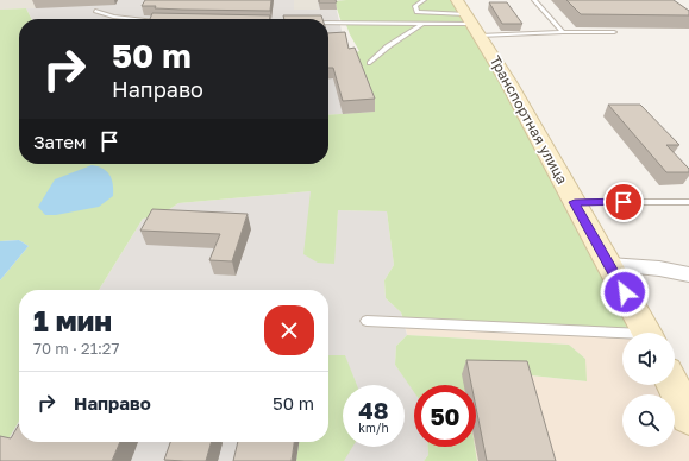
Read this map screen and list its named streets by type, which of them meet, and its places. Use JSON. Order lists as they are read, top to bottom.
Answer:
{
  "streets": {
    "main road": ["Транспортная улица"]
  },
  "page": {
    "turn": ["50 m", "Направо"],
    "then": "Затем",
    "heading": ["1 мин", "70 m · 21:27"],
    "list": [
      {
        "name": "Направо",
        "value": "50 m"
      }
    ],
    "speed": "48 km/h",
    "limit": "50"
  }
}
